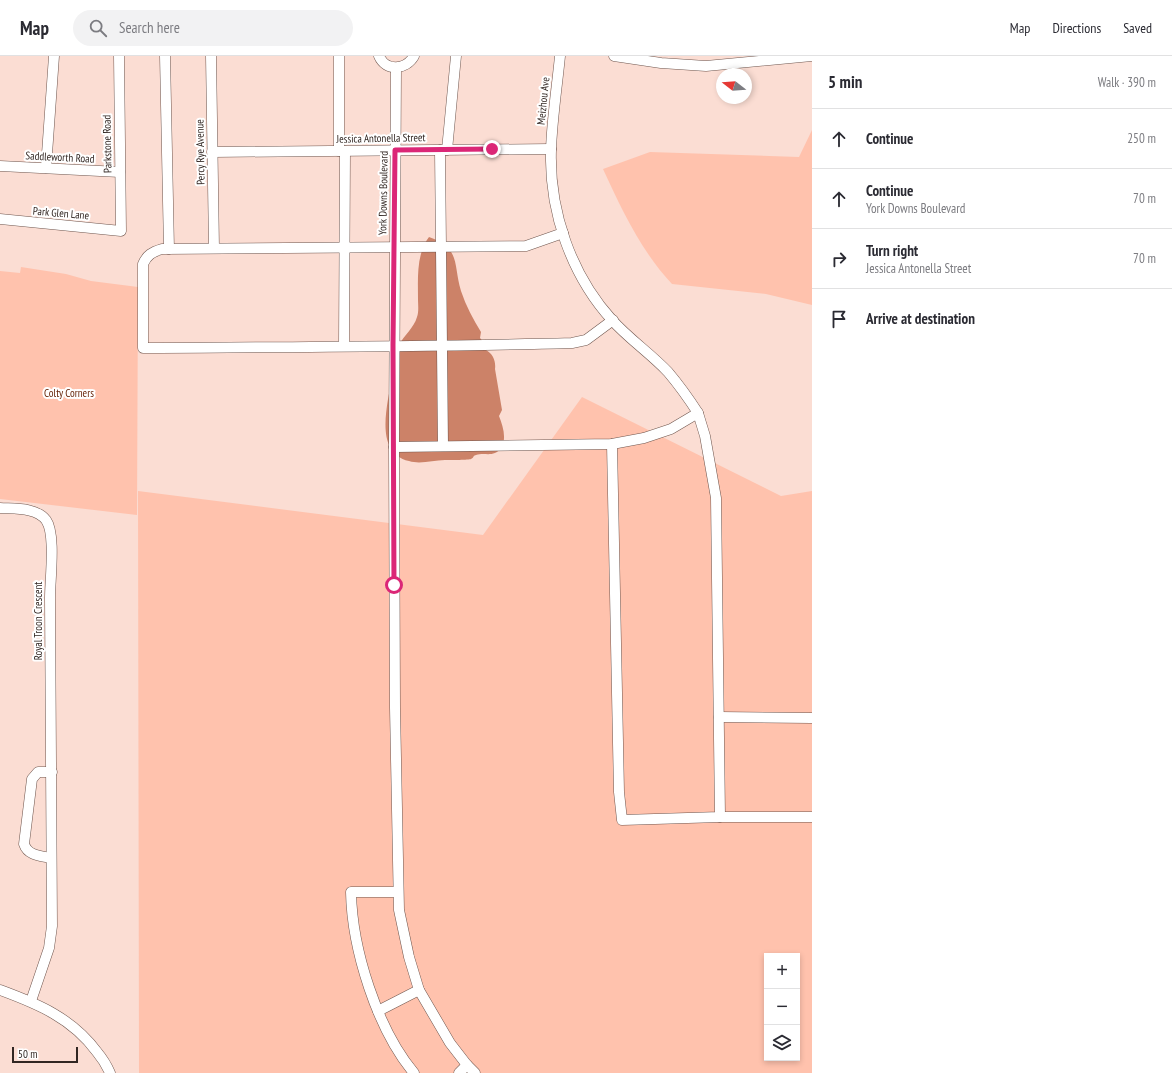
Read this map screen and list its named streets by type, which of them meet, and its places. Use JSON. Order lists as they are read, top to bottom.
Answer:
{
  "streets": {
    "street": [
      "Meizhou Ave",
      "Jessica Antonella Street",
      "Parkstone Road",
      "Percy Rye Avenue",
      "Saddleworth Road",
      "York Downs Boulevard",
      "Park Glen Lane",
      "Royal Troon Crescent"
    ]
  },
  "crossings": [
    ["Meizhou Ave", "Jessica Antonella Street"],
    ["Jessica Antonella Street", "Percy Rye Avenue"],
    ["Jessica Antonella Street", "York Downs Boulevard"],
    ["Parkstone Road", "Saddleworth Road"],
    ["Parkstone Road", "Park Glen Lane"]
  ],
  "parks": ["Colty Corners"],
  "scale_bar": "50 m",
  "north": "left",
  "page": {
    "header": "Map",
    "search": "Search here",
    "nav": ["Map", "Directions", "Saved"],
    "heading": ["5 min", "Walk · 390 m"],
    "list": [
      ["Continue", "250 m"],
      ["Continue", "York Downs Boulevard", "70 m"],
      ["Turn right", "Jessica Antonella Street", "70 m"],
      "Arrive at destination"
    ],
    "map_buttons": ["+", "−"],
    "scale": "50 m"
  }
}
